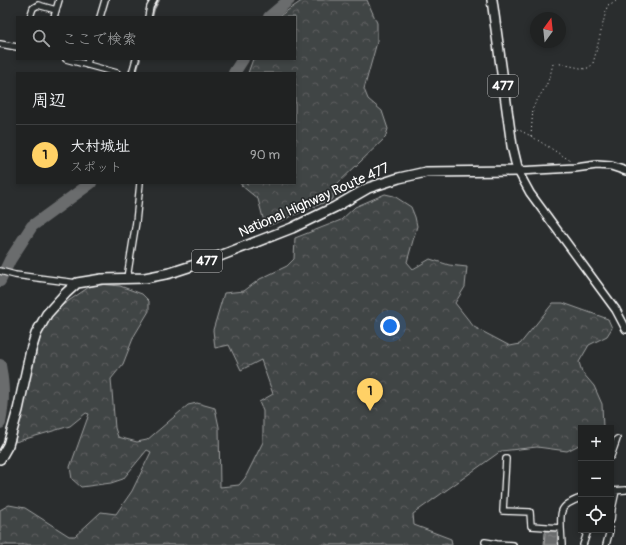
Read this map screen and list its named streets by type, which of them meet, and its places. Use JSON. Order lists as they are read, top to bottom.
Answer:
{
  "streets": {
    "highway": ["477", "National Highway Route 477"]
  },
  "crossings": [
    ["477", "National Highway Route 477"]
  ],
  "north": "top",
  "page": {
    "search": "ここで検索",
    "heading": "周辺",
    "list": [
      {
        "mark": "1",
        "name": "大村城址",
        "note": "スポット",
        "value": "90 m"
      }
    ],
    "pins": "1",
    "map_buttons": ["+", "−"]
  }
}
